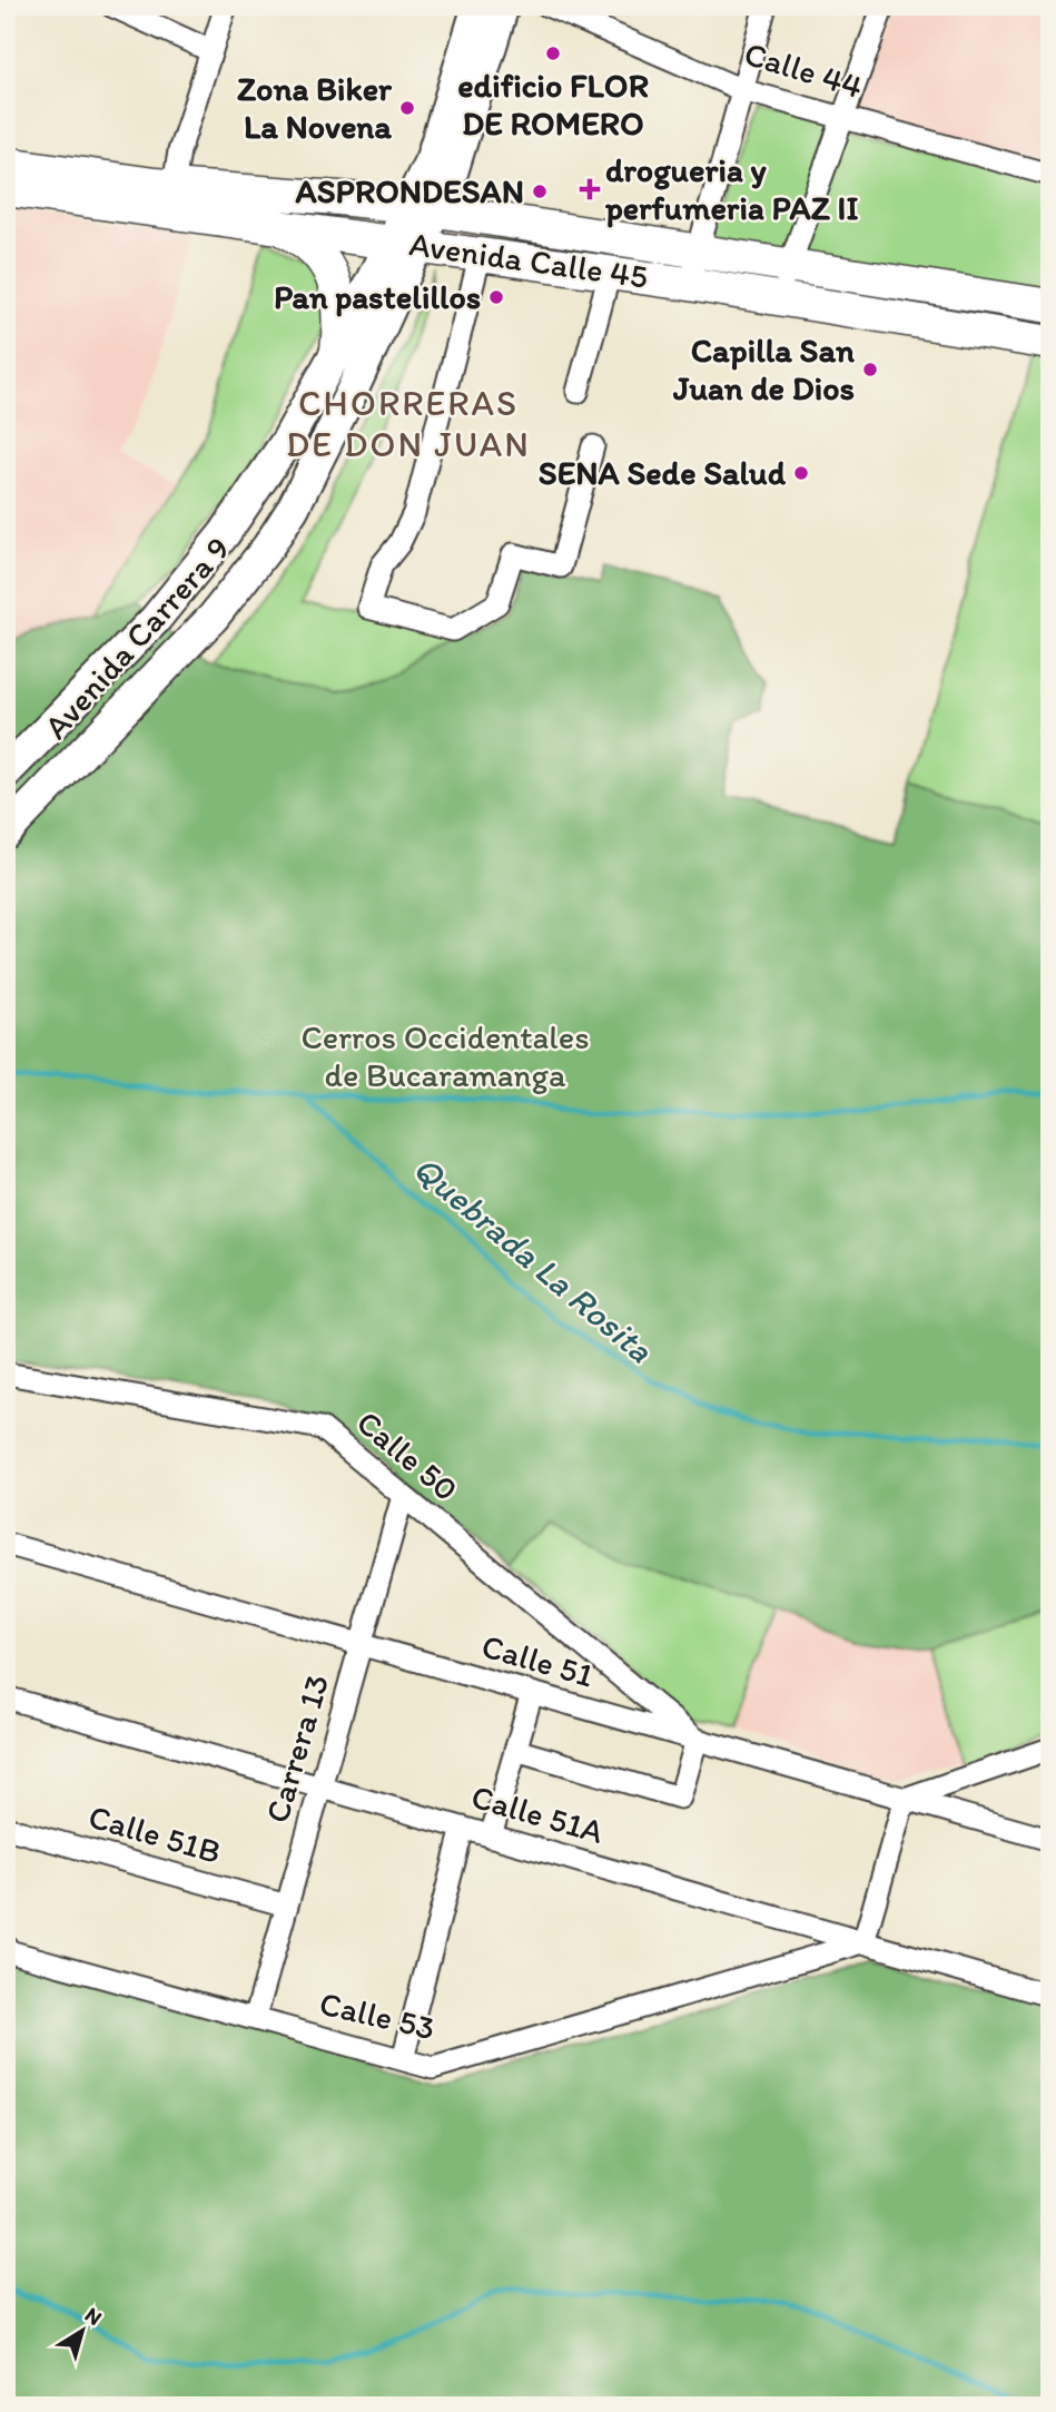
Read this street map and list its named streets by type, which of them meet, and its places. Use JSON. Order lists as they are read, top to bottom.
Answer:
{
  "streets": {
    "main road": ["Avenida Calle 45", "Avenida Carrera 9"],
    "street": [
      "Calle 44",
      "Calle 50",
      "Calle 51",
      "Carrera 13",
      "Calle 51A",
      "Calle 51B",
      "Calle 53"
    ]
  },
  "crossings": [
    ["Avenida Calle 45", "Avenida Carrera 9"],
    ["Calle 50", "Calle 51"],
    ["Calle 50", "Carrera 13"],
    ["Calle 51", "Carrera 13"],
    ["Carrera 13", "Calle 51A"],
    ["Carrera 13", "Calle 51B"],
    ["Carrera 13", "Calle 53"],
    ["Calle 51A", "Calle 53"]
  ],
  "districts": ["CHORRERAS DE DON JUAN"],
  "water": ["Quebrada La Rosita"],
  "parks": ["Cerros Occidentales de Bucaramanga"],
  "places": {
    "other": [
      "edificio FLOR DE ROMERO",
      "Zona Biker La Novena",
      "ASPRONDESAN",
      "Pan pastelillos",
      "Capilla San Juan de Dios",
      "SENA Sede Salud"
    ],
    "health": ["drogueria y perfumeria PAZ II"]
  },
  "north": "top right"
}
